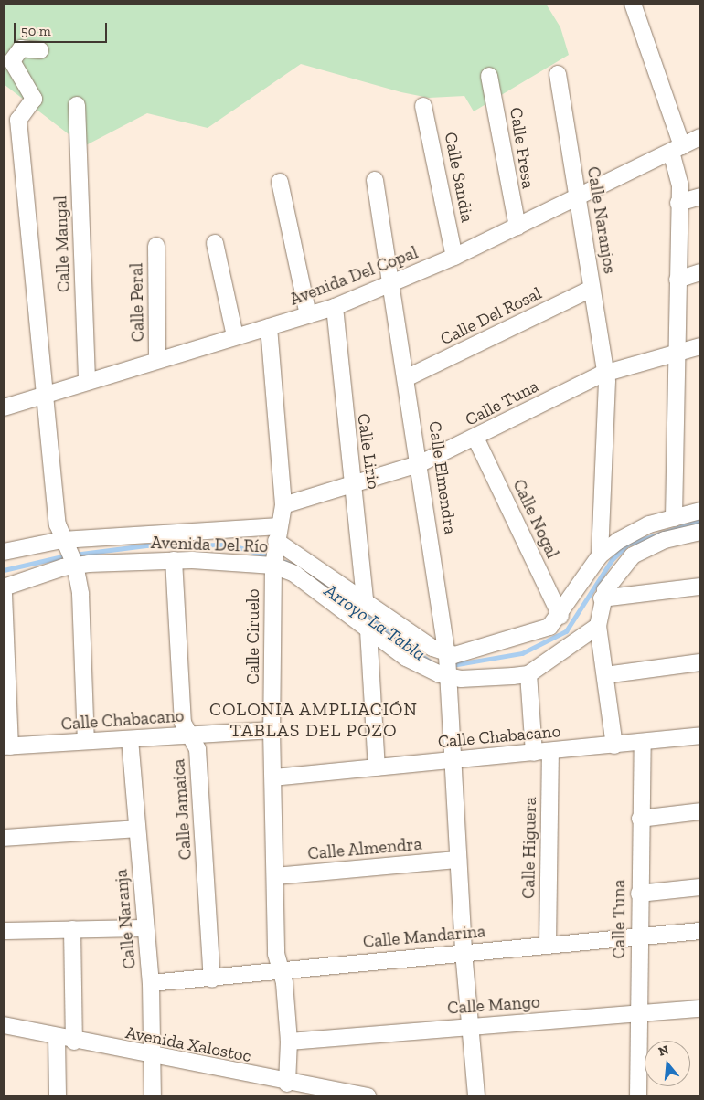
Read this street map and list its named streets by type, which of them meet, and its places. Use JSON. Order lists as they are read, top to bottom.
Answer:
{
  "streets": {
    "street": [
      "Calle Fresa",
      "Calle Sandia",
      "Calle Naranjos",
      "Calle Mangal",
      "Avenida Del Copal",
      "Calle Peral",
      "Calle Del Rosal",
      "Calle Tuna",
      "Calle Lirio",
      "Calle Elmendra",
      "Calle Nogal",
      "Avenida Del Río",
      "Calle Ciruelo",
      "Calle Chabacano",
      "Calle Jamaica",
      "Calle Higuera",
      "Calle Almendra",
      "Calle Naranja",
      "Calle Mandarina",
      "Calle Mango",
      "Avenida Xalostoc"
    ]
  },
  "crossings": [
    ["Calle Fresa", "Avenida Del Copal"],
    ["Calle Sandia", "Avenida Del Copal"],
    ["Calle Naranjos", "Avenida Del Copal"],
    ["Calle Naranjos", "Calle Del Rosal"],
    ["Calle Naranjos", "Calle Tuna"],
    ["Calle Mangal", "Avenida Del Copal"],
    ["Avenida Del Copal", "Calle Peral"],
    ["Avenida Del Copal", "Calle Lirio"],
    ["Avenida Del Copal", "Calle Elmendra"],
    ["Avenida Del Copal", "Calle Ciruelo"],
    ["Calle Del Rosal", "Calle Elmendra"],
    ["Calle Tuna", "Calle Lirio"],
    ["Calle Tuna", "Calle Elmendra"],
    ["Calle Tuna", "Calle Nogal"],
    ["Calle Tuna", "Calle Ciruelo"],
    ["Calle Tuna", "Calle Chabacano"],
    ["Calle Tuna", "Calle Mandarina"],
    ["Calle Tuna", "Calle Mango"],
    ["Calle Lirio", "Avenida Del Río"],
    ["Calle Elmendra", "Avenida Del Río"],
    ["Avenida Del Río", "Calle Ciruelo"],
    ["Avenida Del Río", "Calle Jamaica"],
    ["Calle Ciruelo", "Calle Chabacano"],
    ["Calle Ciruelo", "Calle Almendra"],
    ["Calle Ciruelo", "Calle Mandarina"],
    ["Calle Ciruelo", "Calle Mango"],
    ["Calle Ciruelo", "Avenida Xalostoc"],
    ["Calle Chabacano", "Calle Jamaica"],
    ["Calle Chabacano", "Calle Higuera"],
    ["Calle Chabacano", "Calle Naranja"],
    ["Calle Jamaica", "Calle Mandarina"],
    ["Calle Higuera", "Calle Mandarina"],
    ["Calle Naranja", "Calle Mandarina"],
    ["Calle Naranja", "Avenida Xalostoc"]
  ],
  "districts": ["COLONIA AMPLIACIÓN TABLAS DEL POZO"],
  "water": ["Arroyo La Tabla"],
  "scale_bar": "50 m",
  "north": "top"
}
